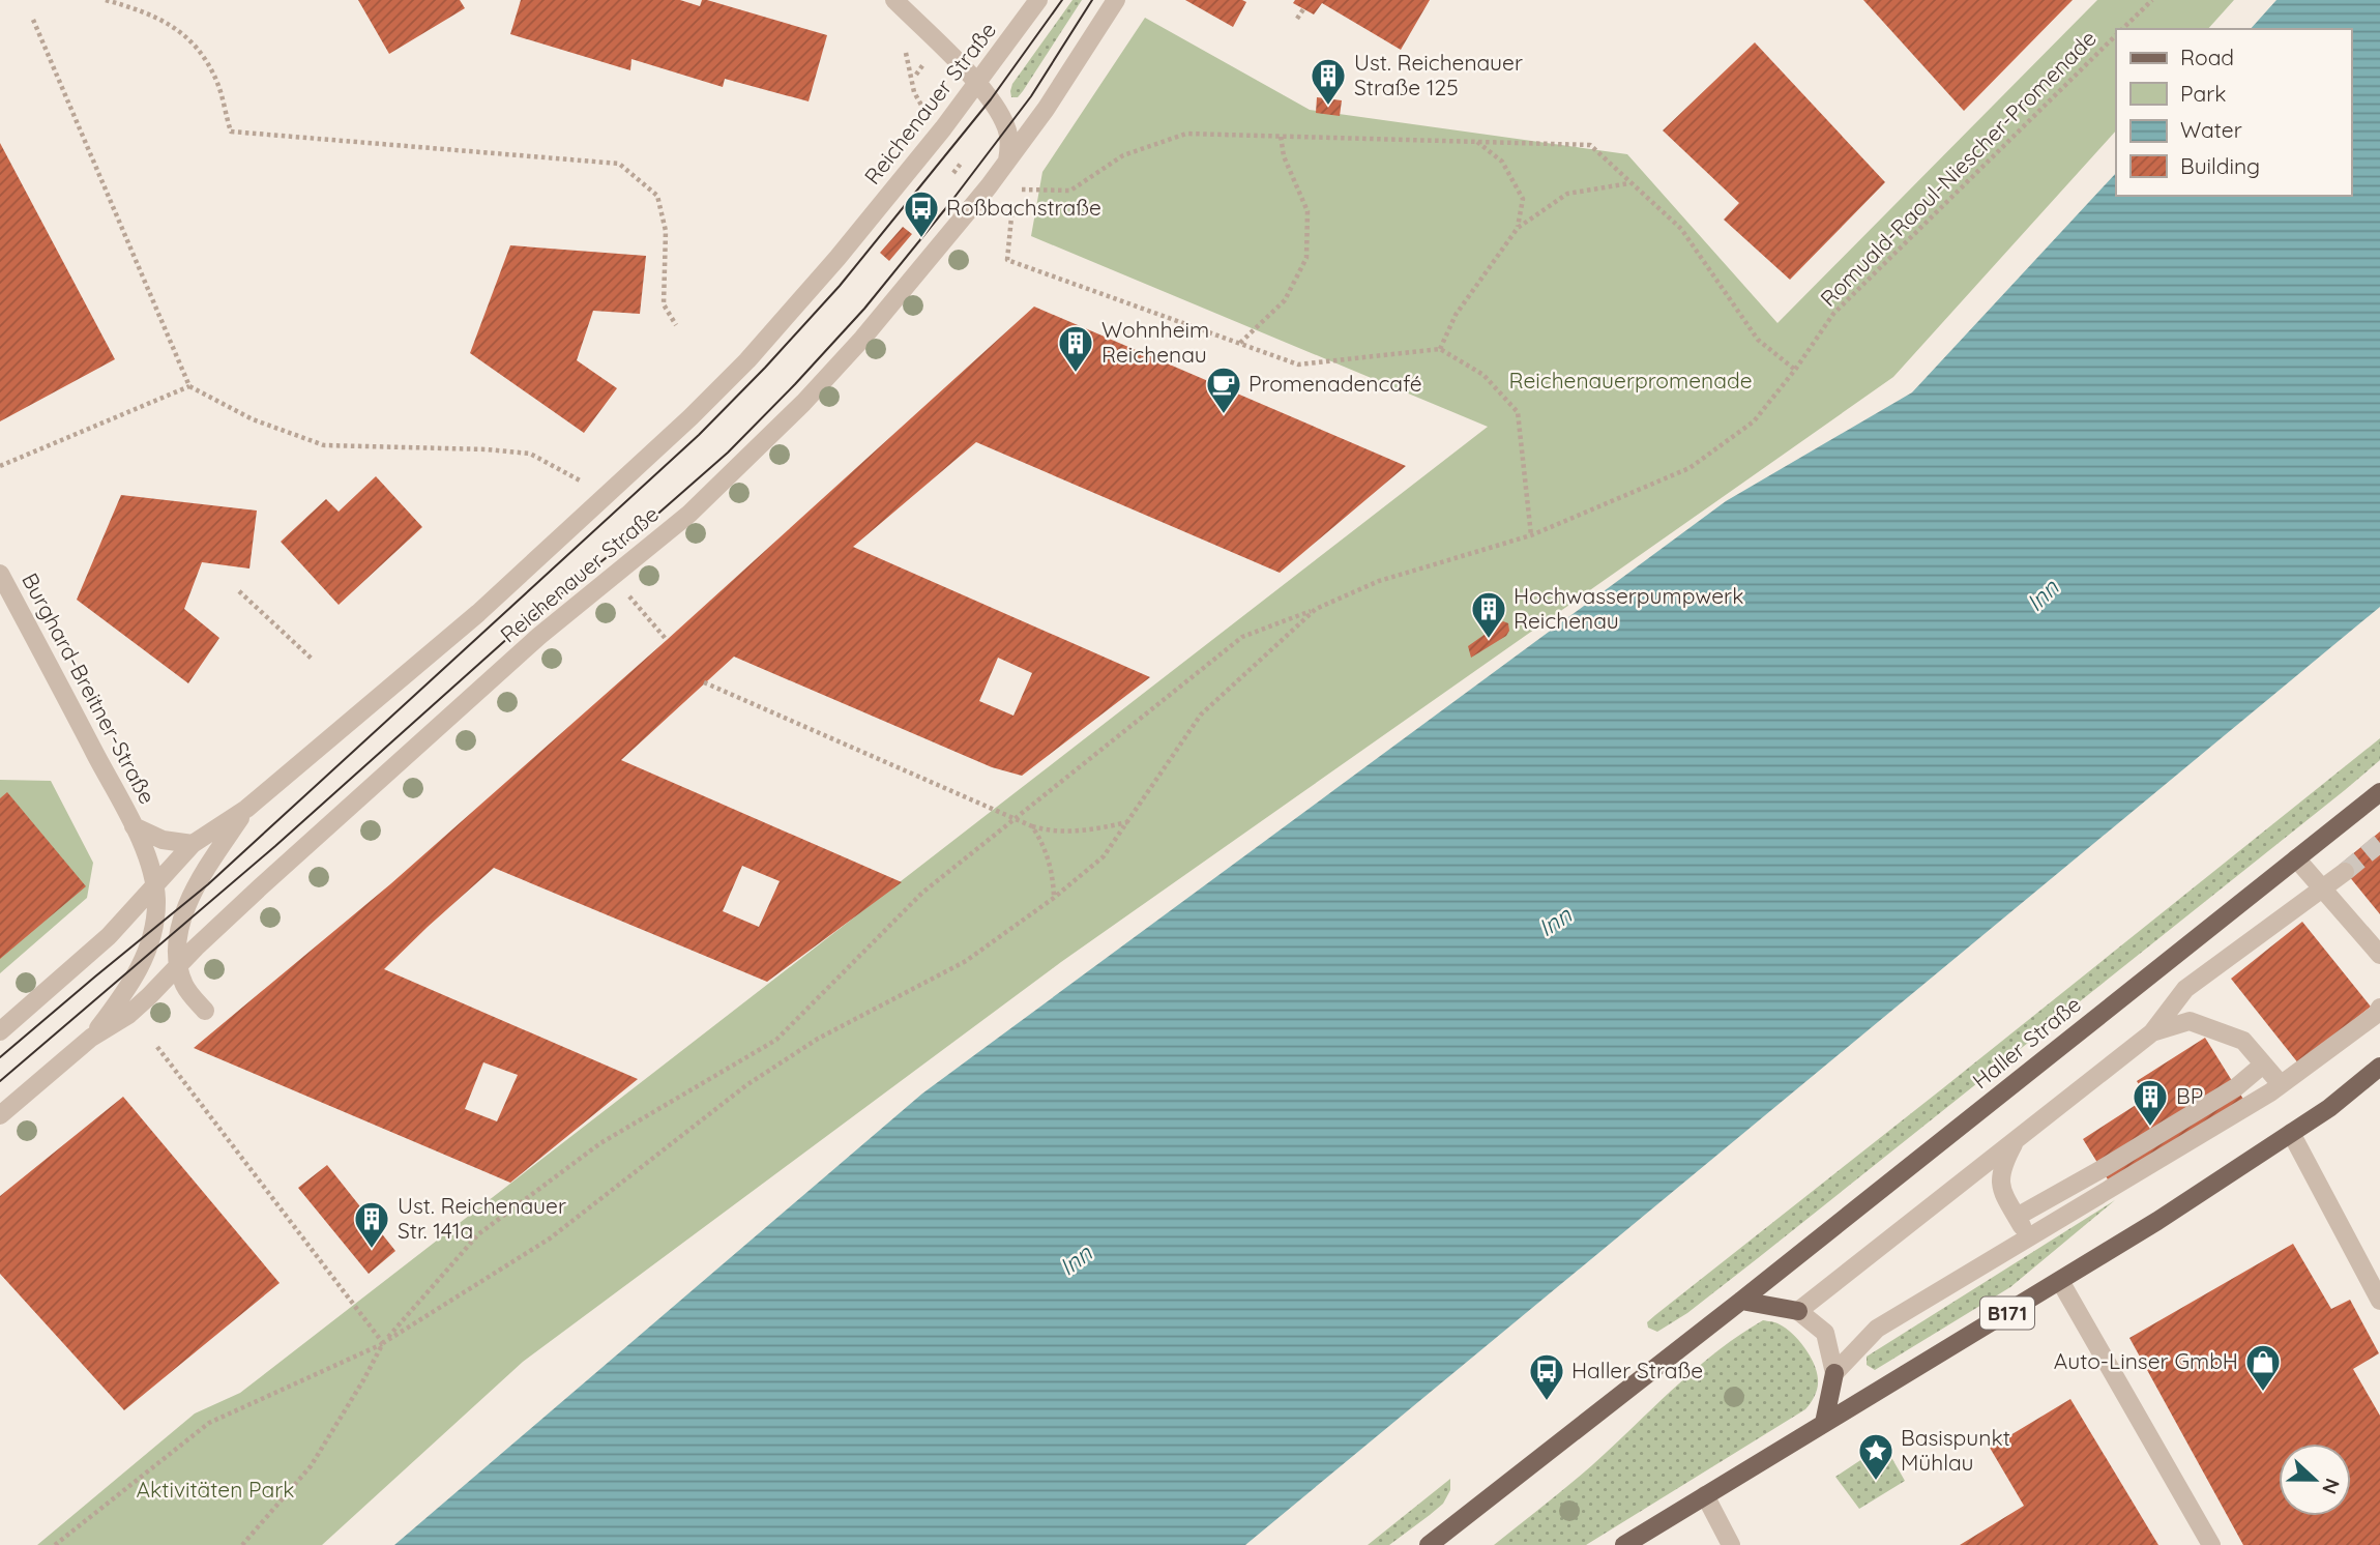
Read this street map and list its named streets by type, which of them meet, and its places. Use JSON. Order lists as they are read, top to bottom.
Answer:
{
  "streets": {
    "main road": ["Haller Straße", "B171"],
    "street": ["Reichenauer Straße", "Burghard-Breitner-Straße"],
    "path": ["Romuald-Raoul-Niescher-Promenade"]
  },
  "crossings": [
    ["Reichenauer Straße", "Burghard-Breitner-Straße"]
  ],
  "water": ["Inn"],
  "parks": ["Reichenauerpromenade", "Aktivitäten Park"],
  "places": {
    "building": [
      "Ust. Reichenauer Straße 125",
      "Wohnheim Reichenau",
      "Hochwasserpumpwerk Reichenau",
      "BP",
      "Ust. Reichenauer Str. 141a"
    ],
    "bus stop": ["Roßbachstraße", "Haller Straße"],
    "cafe": ["Promenadencafé"],
    "shop": ["Auto-Linser GmbH"],
    "place": ["Basispunkt Mühlau"]
  },
  "legend": [
    "Road",
    "Park",
    "Water",
    "Building"
  ],
  "north": "right"
}
